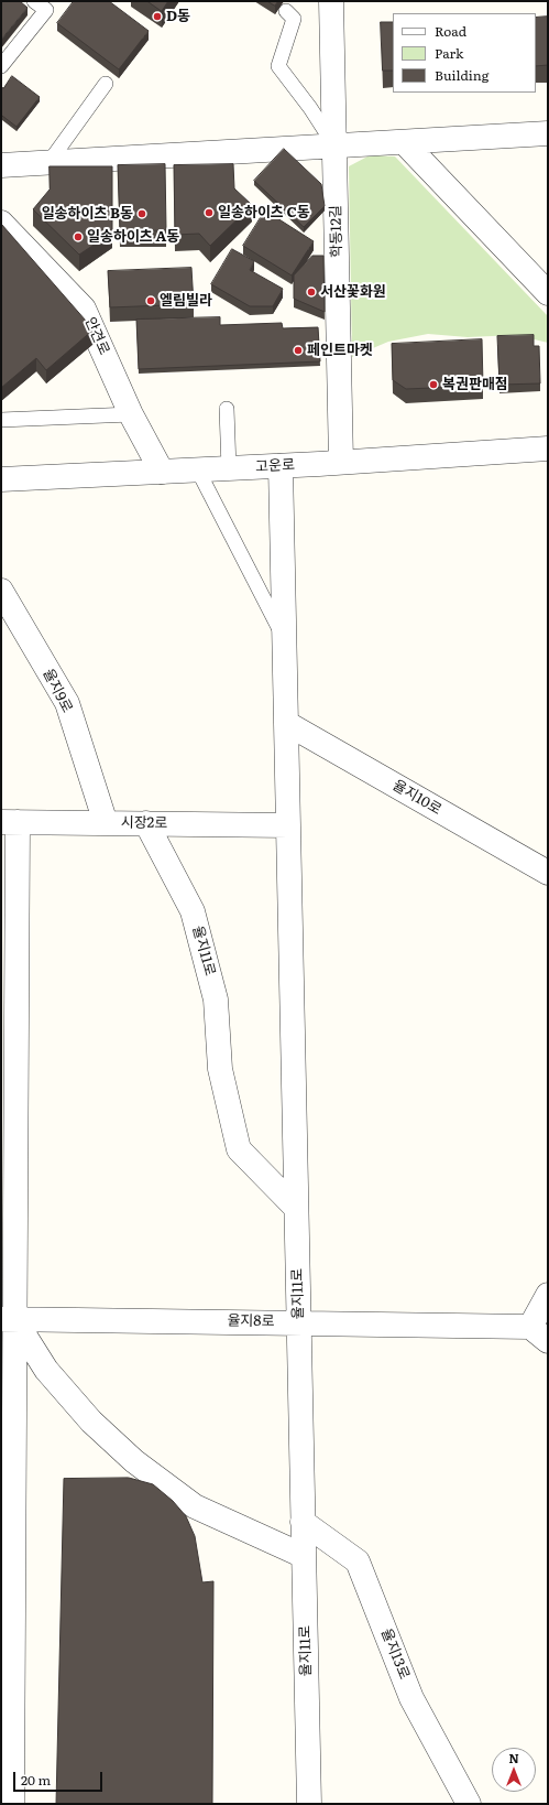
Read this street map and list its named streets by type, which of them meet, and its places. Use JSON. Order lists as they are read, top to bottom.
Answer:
{
  "streets": {
    "street": [
      "학동12길",
      "안견로",
      "고운로",
      "율지9로",
      "율지10로",
      "시장2로",
      "율지11로",
      "율지8로",
      "율지13로"
    ]
  },
  "crossings": [
    ["학동12길", "고운로"],
    ["안견로", "고운로"],
    ["율지9로", "시장2로"],
    ["시장2로", "율지11로"],
    ["율지11로", "율지8로"],
    ["율지11로", "율지13로"]
  ],
  "places": [
    "D동",
    "일송하이츠 C동",
    "일송하이츠 B동",
    "일송하이츠 A동",
    "서산꽃화원",
    "엘림빌라",
    "페인트마켓",
    "복권판매점"
  ],
  "legend": ["Road", "Park", "Building"],
  "scale_bar": "20 m",
  "north": "top"
}
